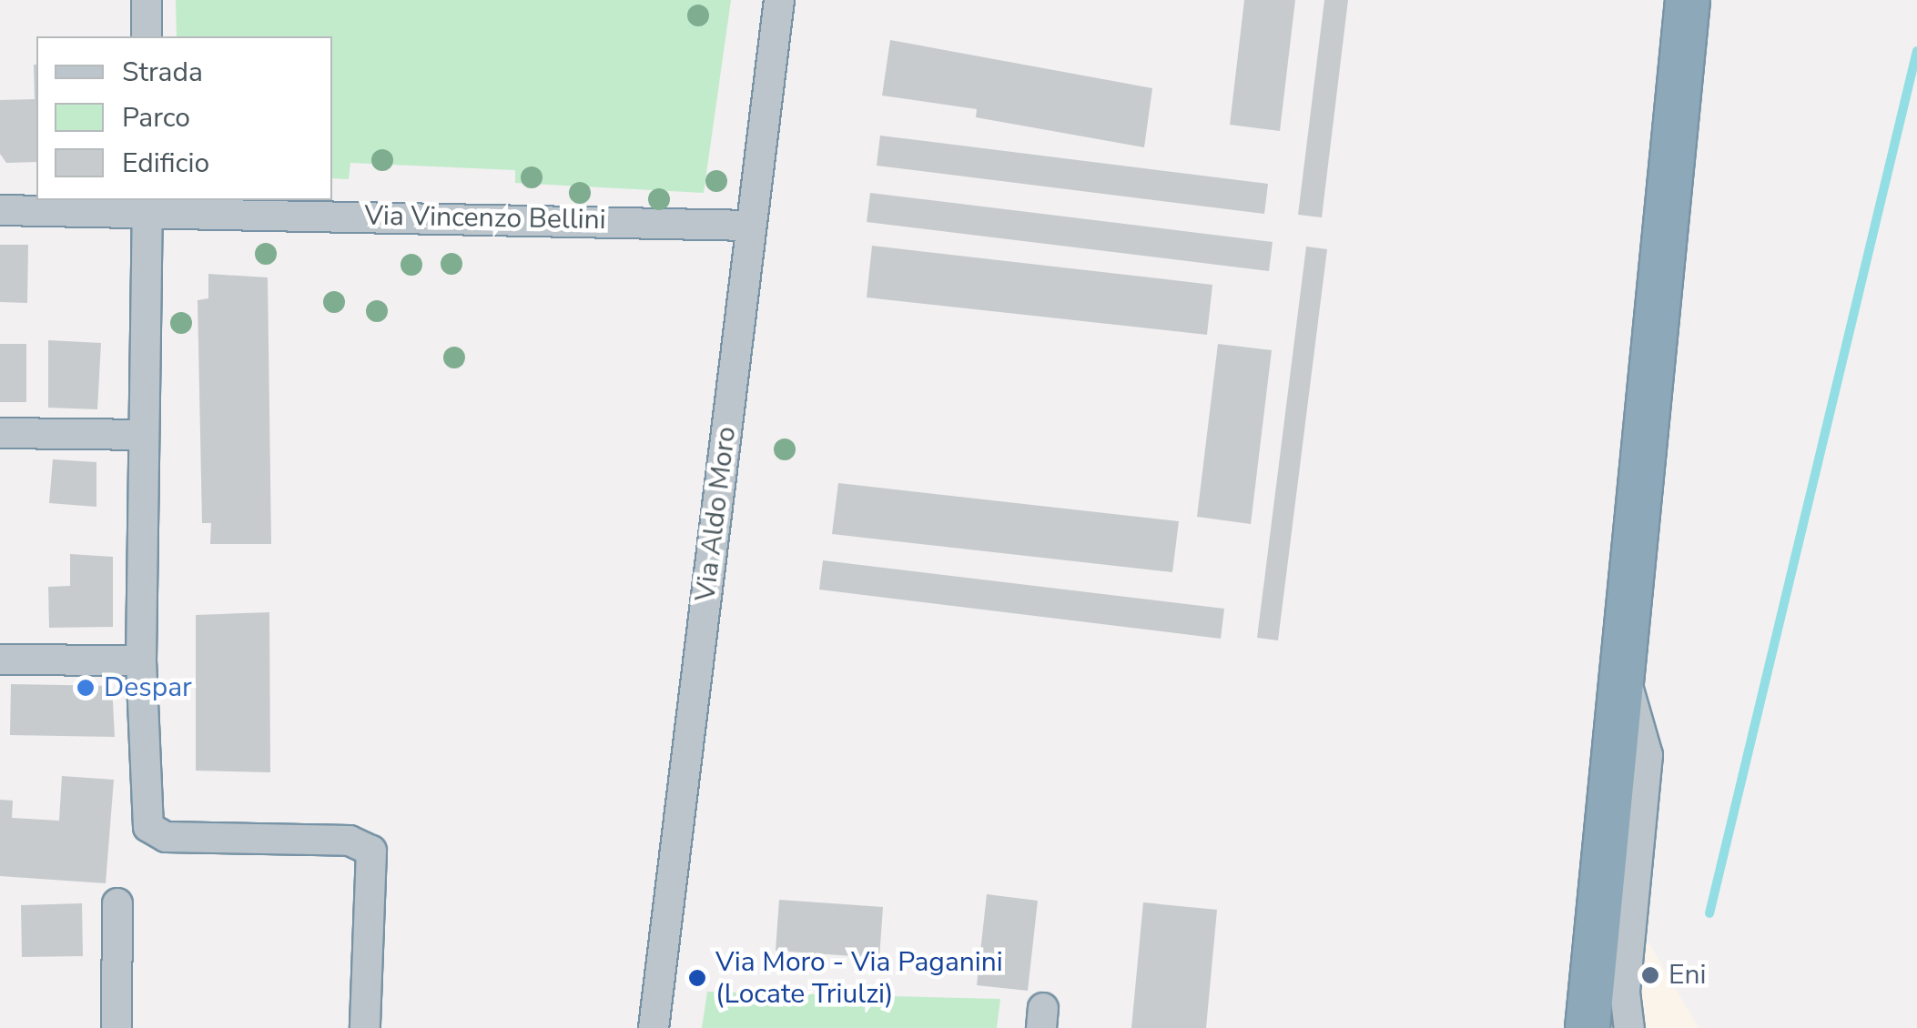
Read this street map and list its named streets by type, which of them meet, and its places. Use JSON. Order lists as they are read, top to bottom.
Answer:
{
  "streets": {
    "street": ["Via Vincenzo Bellini", "Via Aldo Moro"]
  },
  "crossings": [
    ["Via Vincenzo Bellini", "Via Aldo Moro"]
  ],
  "places": ["Despar", "Eni", "Via Moro - Via Paganini (Locate Triulzi)"],
  "legend": ["Strada", "Parco", "Edificio"]
}
